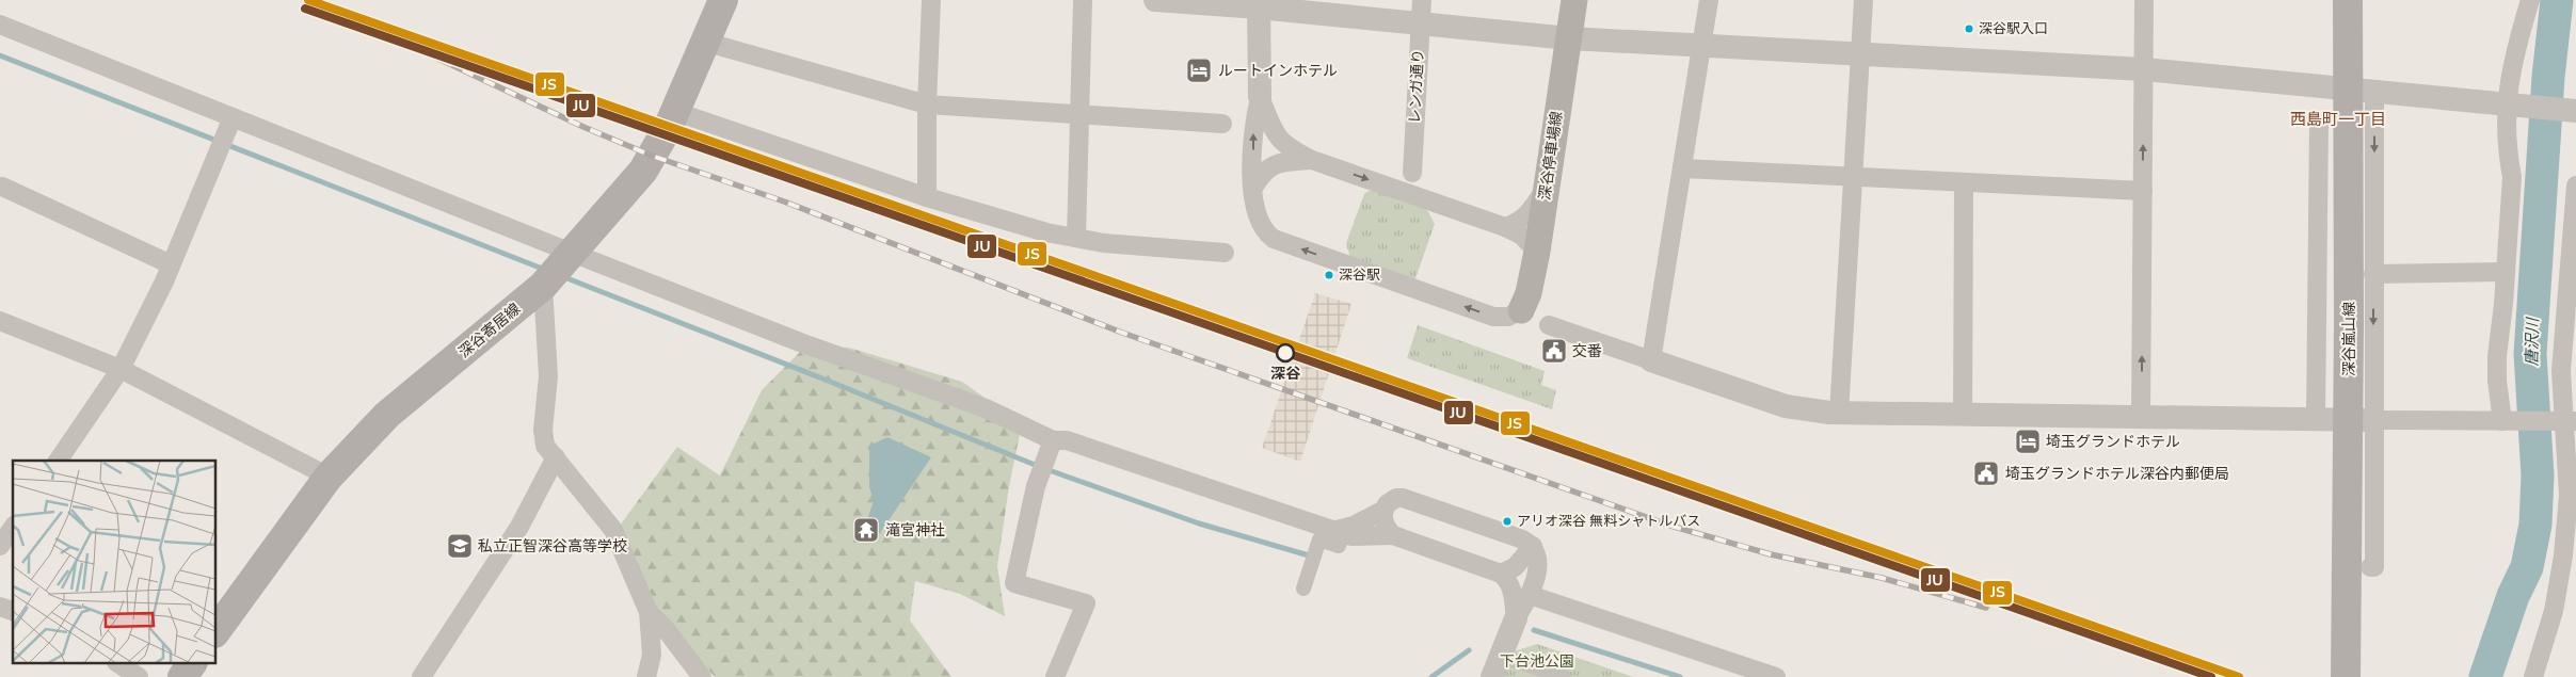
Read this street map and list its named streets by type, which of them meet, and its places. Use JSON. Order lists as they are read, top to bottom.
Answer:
{
  "streets": {
    "main road": ["深谷停車場線", "深谷寄居線", "深谷嵐山線"],
    "street": ["レンガ通り"]
  },
  "districts": ["西島町一丁目"],
  "water": ["唐沢川"],
  "parks": ["下台池公園"],
  "places": {
    "other": [
      "深谷駅入口",
      "深谷駅",
      "深谷",
      "アリオ深谷 無料シャトルバス"
    ],
    "hotel": ["ルートインホテル", "埼玉グランドホテル"],
    "public building": ["交番", "埼玉グランドホテル深谷内郵便局"],
    "temple": ["滝宮神社"],
    "school or university": ["私立正智深谷高等学校"]
  },
  "lines": ["transit line JS", "transit line JU"]
}
